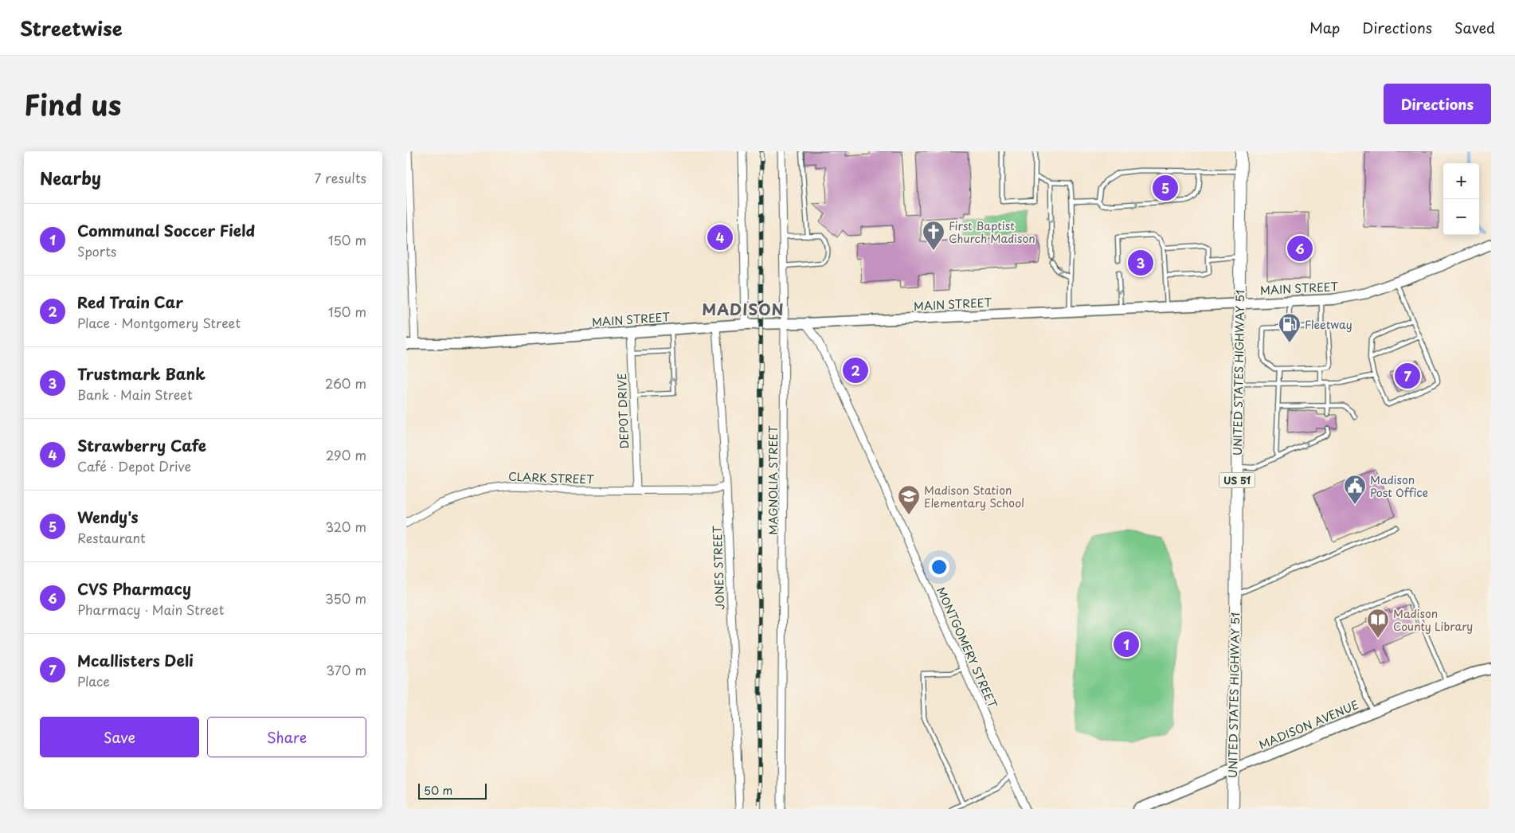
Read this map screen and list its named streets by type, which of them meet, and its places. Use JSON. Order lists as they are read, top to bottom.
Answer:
{
  "streets": {
    "main road": ["UNITED STATES HIGHWAY 51", "US 51"],
    "street": [
      "MAIN STREET",
      "DEPOT DRIVE",
      "CLARK STREET",
      "MAGNOLIA STREET",
      "JONES STREET",
      "MONTGOMERY STREET",
      "MADISON AVENUE"
    ]
  },
  "crossings": [
    ["MAIN STREET", "UNITED STATES HIGHWAY 51"],
    ["MAIN STREET", "DEPOT DRIVE"],
    ["MAIN STREET", "MAGNOLIA STREET"],
    ["MAIN STREET", "JONES STREET"],
    ["MAIN STREET", "MONTGOMERY STREET"],
    ["UNITED STATES HIGHWAY 51", "MADISON AVENUE"],
    ["DEPOT DRIVE", "CLARK STREET"],
    ["CLARK STREET", "JONES STREET"]
  ],
  "districts": ["MADISON"],
  "places": {
    "church": ["First Baptist Church Madison"],
    "fuel station": ["Fleetway"],
    "public building": ["Madison Post Office"],
    "school or university": ["Madison Station Elementary School"],
    "library": ["Madison County Library"]
  },
  "scale_bar": "50 m",
  "page": {
    "header": "Streetwise",
    "nav": ["Map", "Directions", "Saved"],
    "title": "Find us",
    "buttons": [
      "Directions",
      ["Save", "Share"]
    ],
    "heading": ["Nearby", "7 results"],
    "map_buttons": ["+", "−"],
    "pins": [
      "5",
      "4",
      "6",
      "3",
      "2",
      "7",
      "1"
    ],
    "list": [
      {
        "mark": "1",
        "name": "Communal Soccer Field",
        "note": "Sports",
        "value": "150 m"
      },
      {
        "mark": "2",
        "name": "Red Train Car",
        "note": "Place · Montgomery Street",
        "value": "150 m"
      },
      {
        "mark": "3",
        "name": "Trustmark Bank",
        "note": "Bank · Main Street",
        "value": "260 m"
      },
      {
        "mark": "4",
        "name": "Strawberry Cafe",
        "note": "Café · Depot Drive",
        "value": "290 m"
      },
      {
        "mark": "5",
        "name": "Wendy's",
        "note": "Restaurant",
        "value": "320 m"
      },
      {
        "mark": "6",
        "name": "CVS Pharmacy",
        "note": "Pharmacy · Main Street",
        "value": "350 m"
      },
      {
        "mark": "7",
        "name": "Mcallisters Deli",
        "note": "Place",
        "value": "370 m"
      }
    ],
    "scale": "50 m"
  }
}
